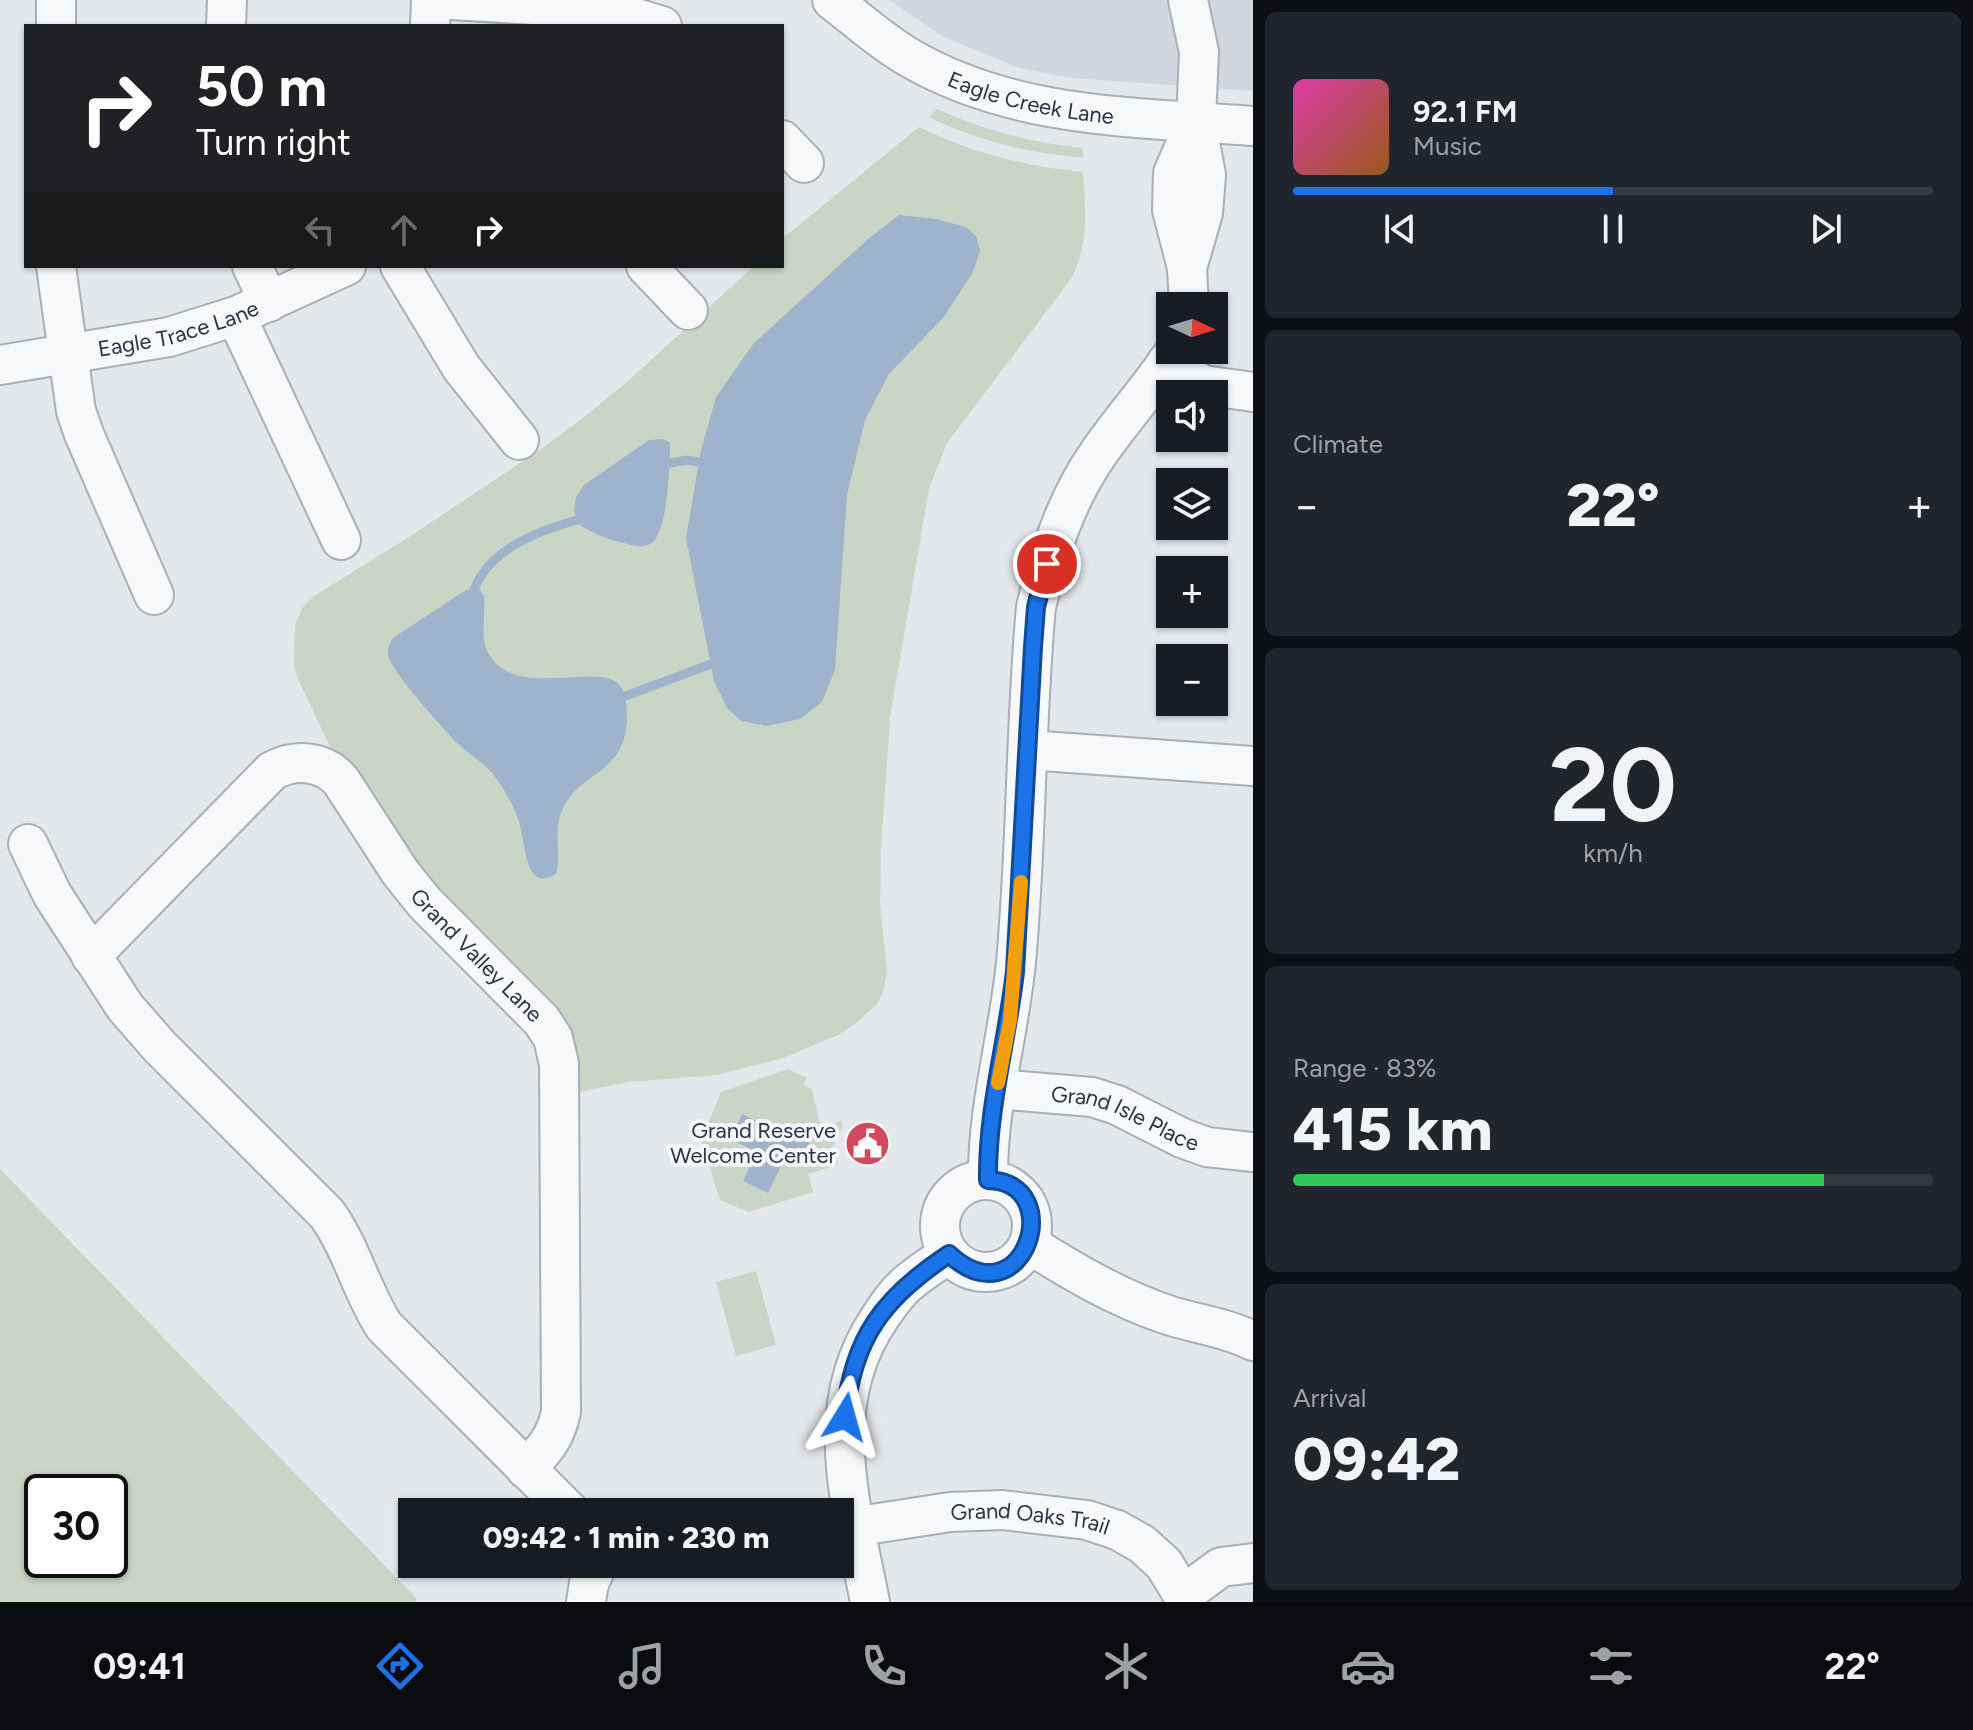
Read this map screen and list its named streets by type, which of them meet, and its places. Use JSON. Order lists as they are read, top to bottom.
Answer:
{
  "streets": {
    "street": [
      "Eagle Creek Lane",
      "Eagle Trace Lane",
      "Grand Valley Lane",
      "Grand Isle Place",
      "Grand Oaks Trail"
    ]
  },
  "places": {
    "public building": ["Grand Reserve Welcome Center"]
  },
  "north": "right",
  "page": {
    "turn": ["50 m", "Turn right"],
    "song": ["92.1 FM", "Music"],
    "map_buttons": ["+", "−"],
    "tile": [
      "Climate",
      ["20", "km/h"],
      ["Range · 83%", "415 km"],
      ["Arrival", "09:42"]
    ],
    "heat": ["−", "22°", "+"],
    "limit": "30",
    "trip": "09:42 · 1 min · 230 m",
    "tabs": ["09:41", "22°"]
  }
}
